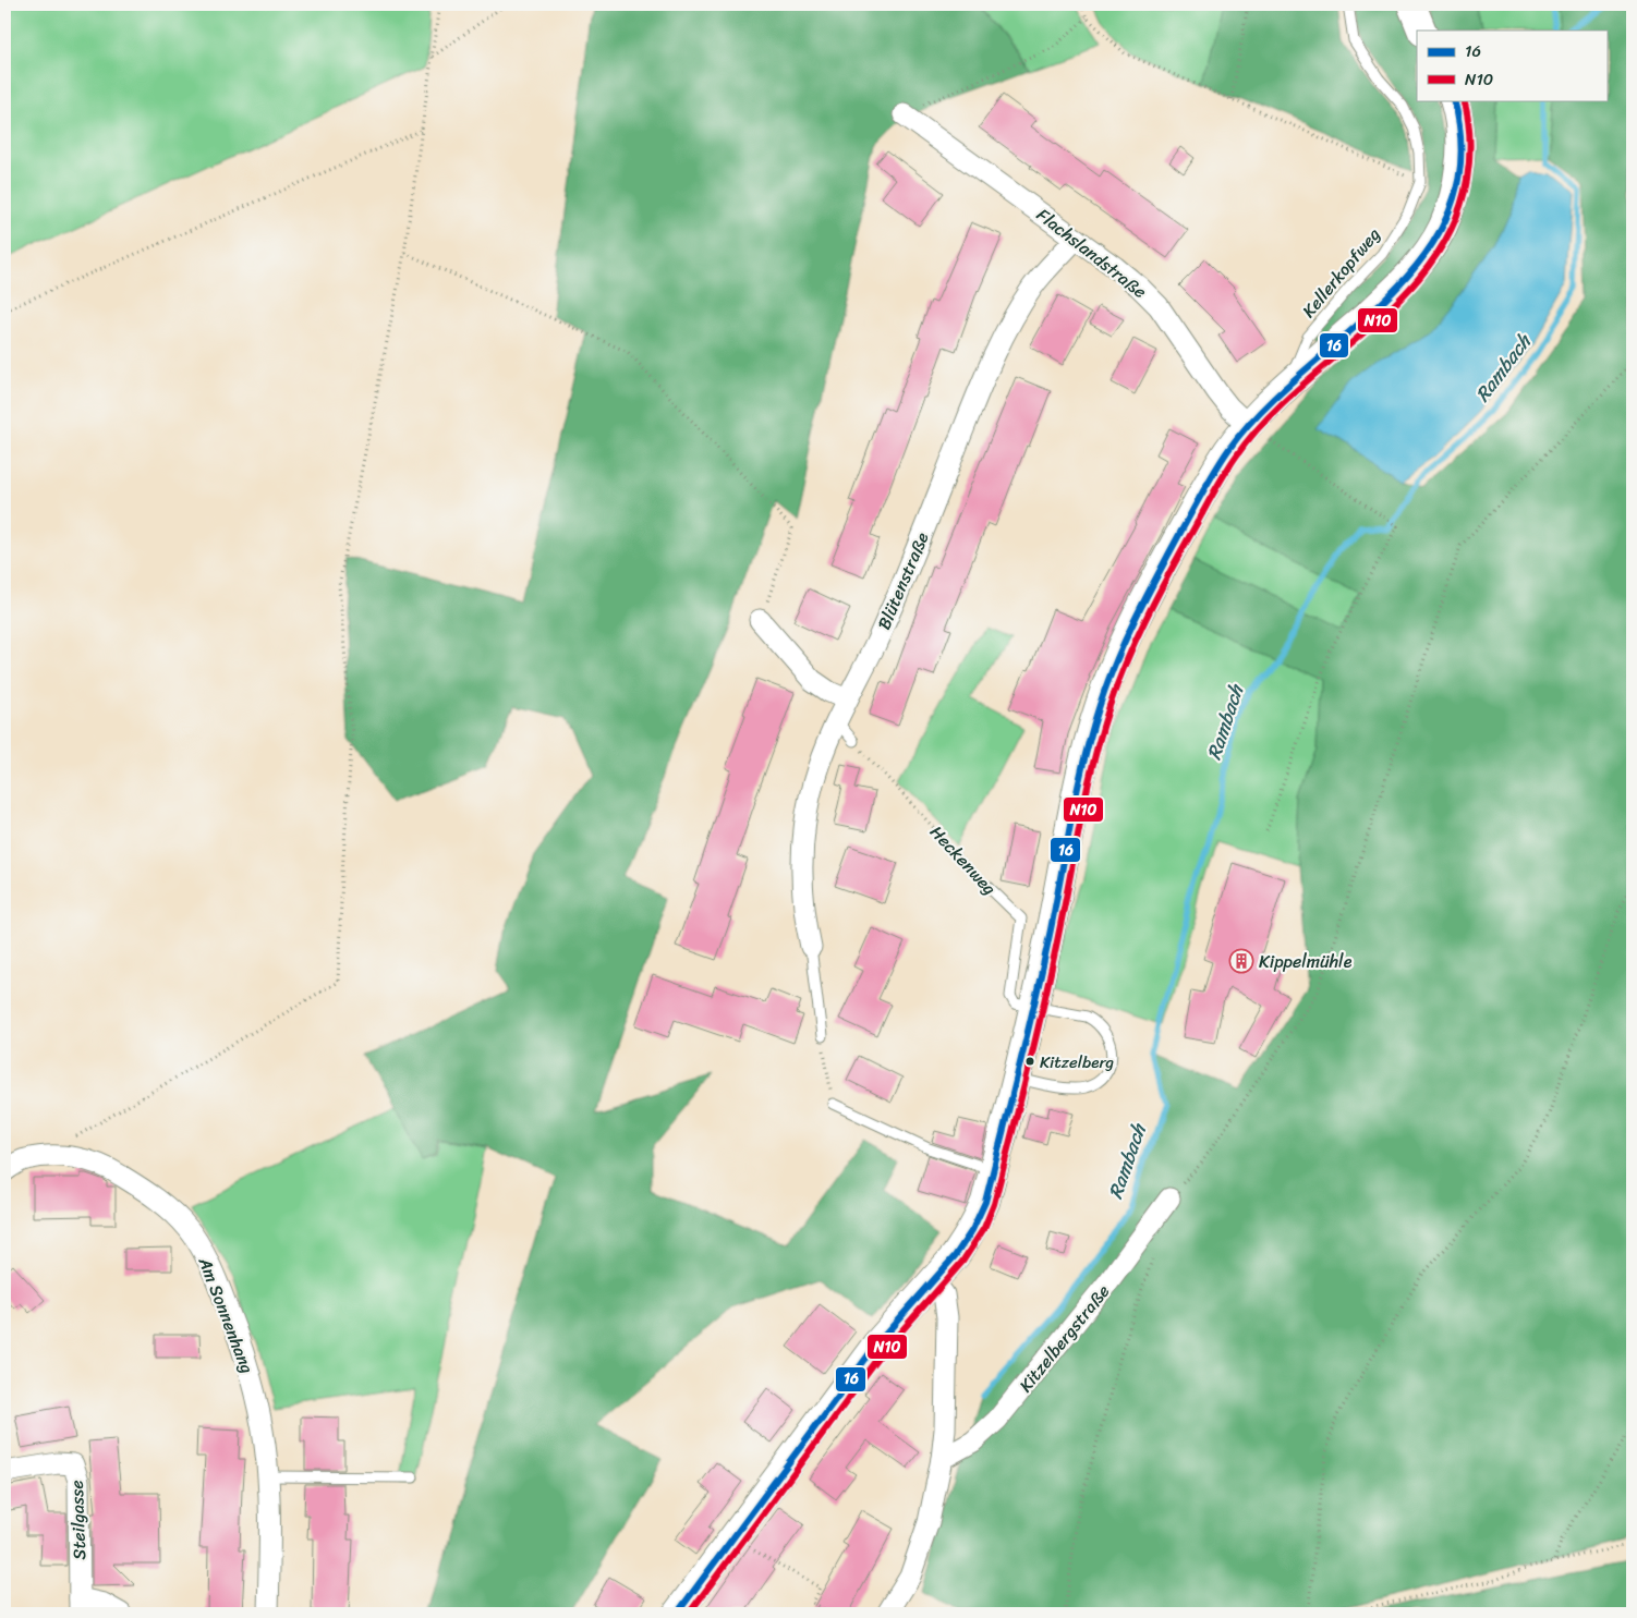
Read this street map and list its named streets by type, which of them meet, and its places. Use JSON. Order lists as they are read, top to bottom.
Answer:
{
  "streets": {
    "street": [
      "Flachslandstraße",
      "Blütenstraße",
      "Am Sonnenhang",
      "Kitzelbergstraße",
      "Steilgasse"
    ],
    "lane": ["Kellerkopfweg", "Heckenweg"]
  },
  "crossings": [
    ["Flachslandstraße", "Blütenstraße"]
  ],
  "water": ["Rambach"],
  "places": {
    "building": ["Kippelmühle"],
    "other": ["Kitzelberg"]
  },
  "lines": ["transit line 16", "transit line N10"],
  "legend": ["16", "N10"]
}
